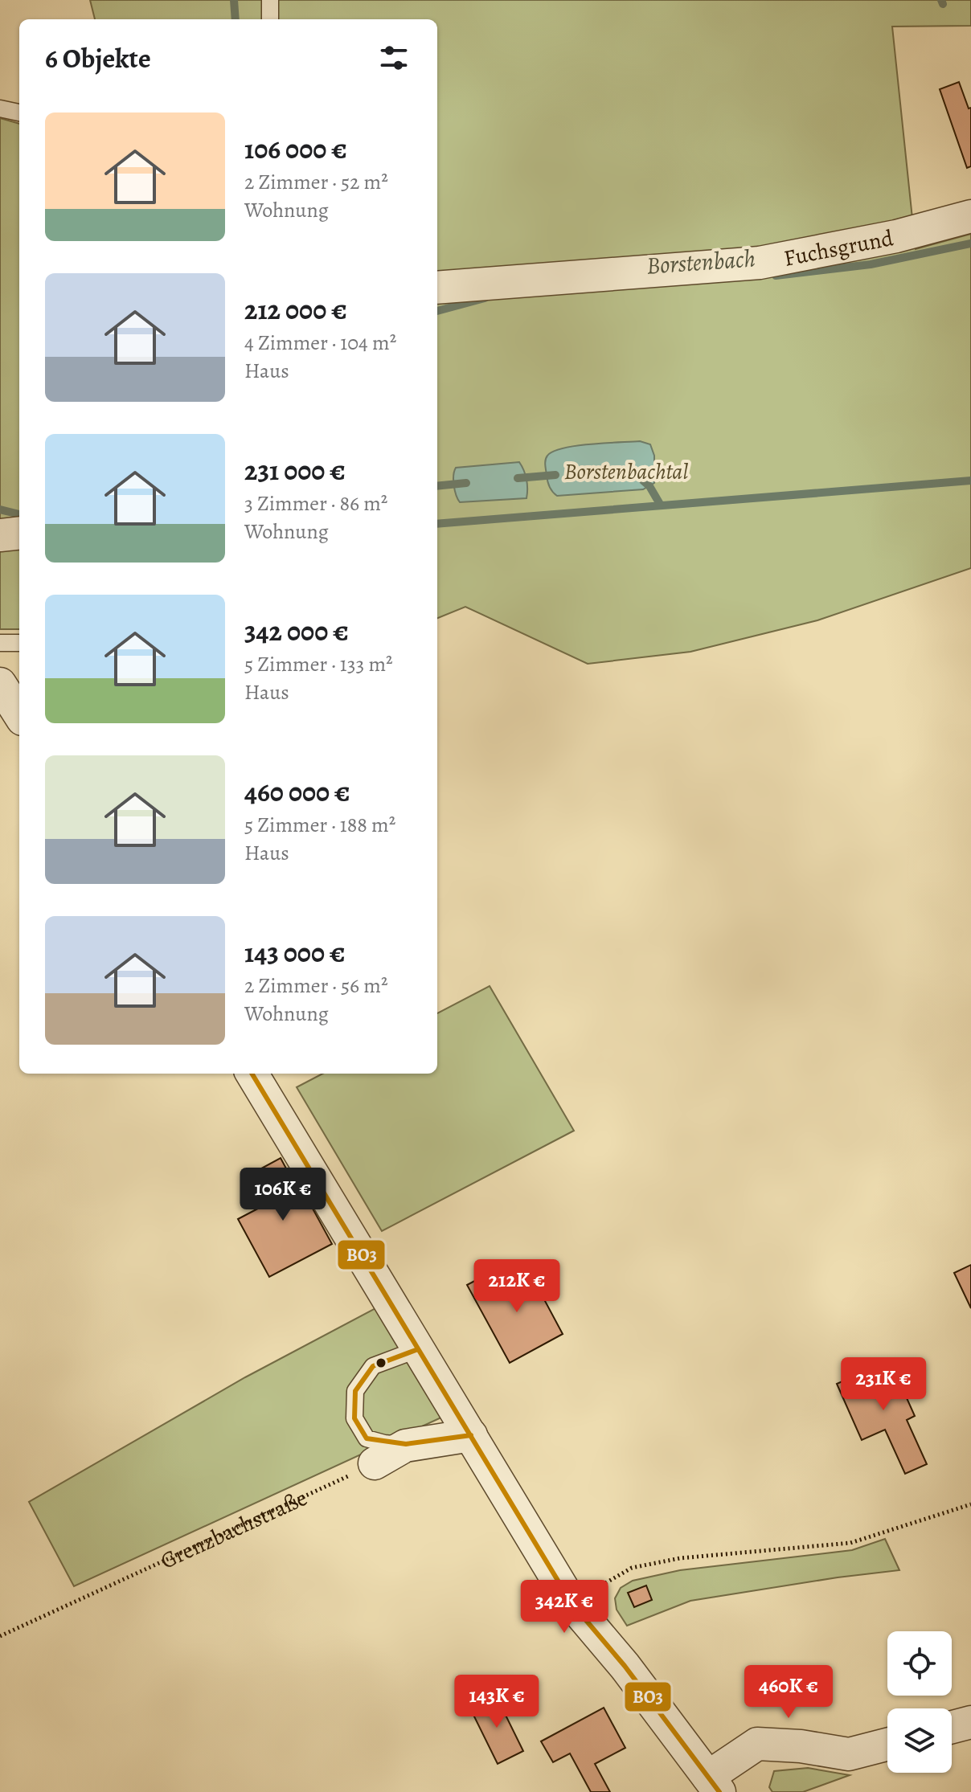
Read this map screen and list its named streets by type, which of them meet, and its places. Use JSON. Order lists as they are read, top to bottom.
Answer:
{
  "streets": {
    "street": ["Fuchsgrund"],
    "path": ["Grenzbachstraße"]
  },
  "water": ["Borstenbach"],
  "parks": ["Borstenbachtal"],
  "lines": ["transit line BO3"],
  "page": {
    "heading": "6 Objekte",
    "list": [
      {
        "name": "106 000 €",
        "note": "2 Zimmer · 52 m² · Wohnung"
      },
      {
        "name": "212 000 €",
        "note": "4 Zimmer · 104 m² · Haus"
      },
      {
        "name": "231 000 €",
        "note": "3 Zimmer · 86 m² · Wohnung"
      },
      {
        "name": "342 000 €",
        "note": "5 Zimmer · 133 m² · Haus"
      },
      {
        "name": "460 000 €",
        "note": "5 Zimmer · 188 m² · Haus"
      },
      {
        "name": "143 000 €",
        "note": "2 Zimmer · 56 m² · Wohnung"
      }
    ],
    "price": [
      "106K €",
      "212K €",
      "231K €",
      "342K €",
      "460K €",
      "143K €"
    ]
  }
}
